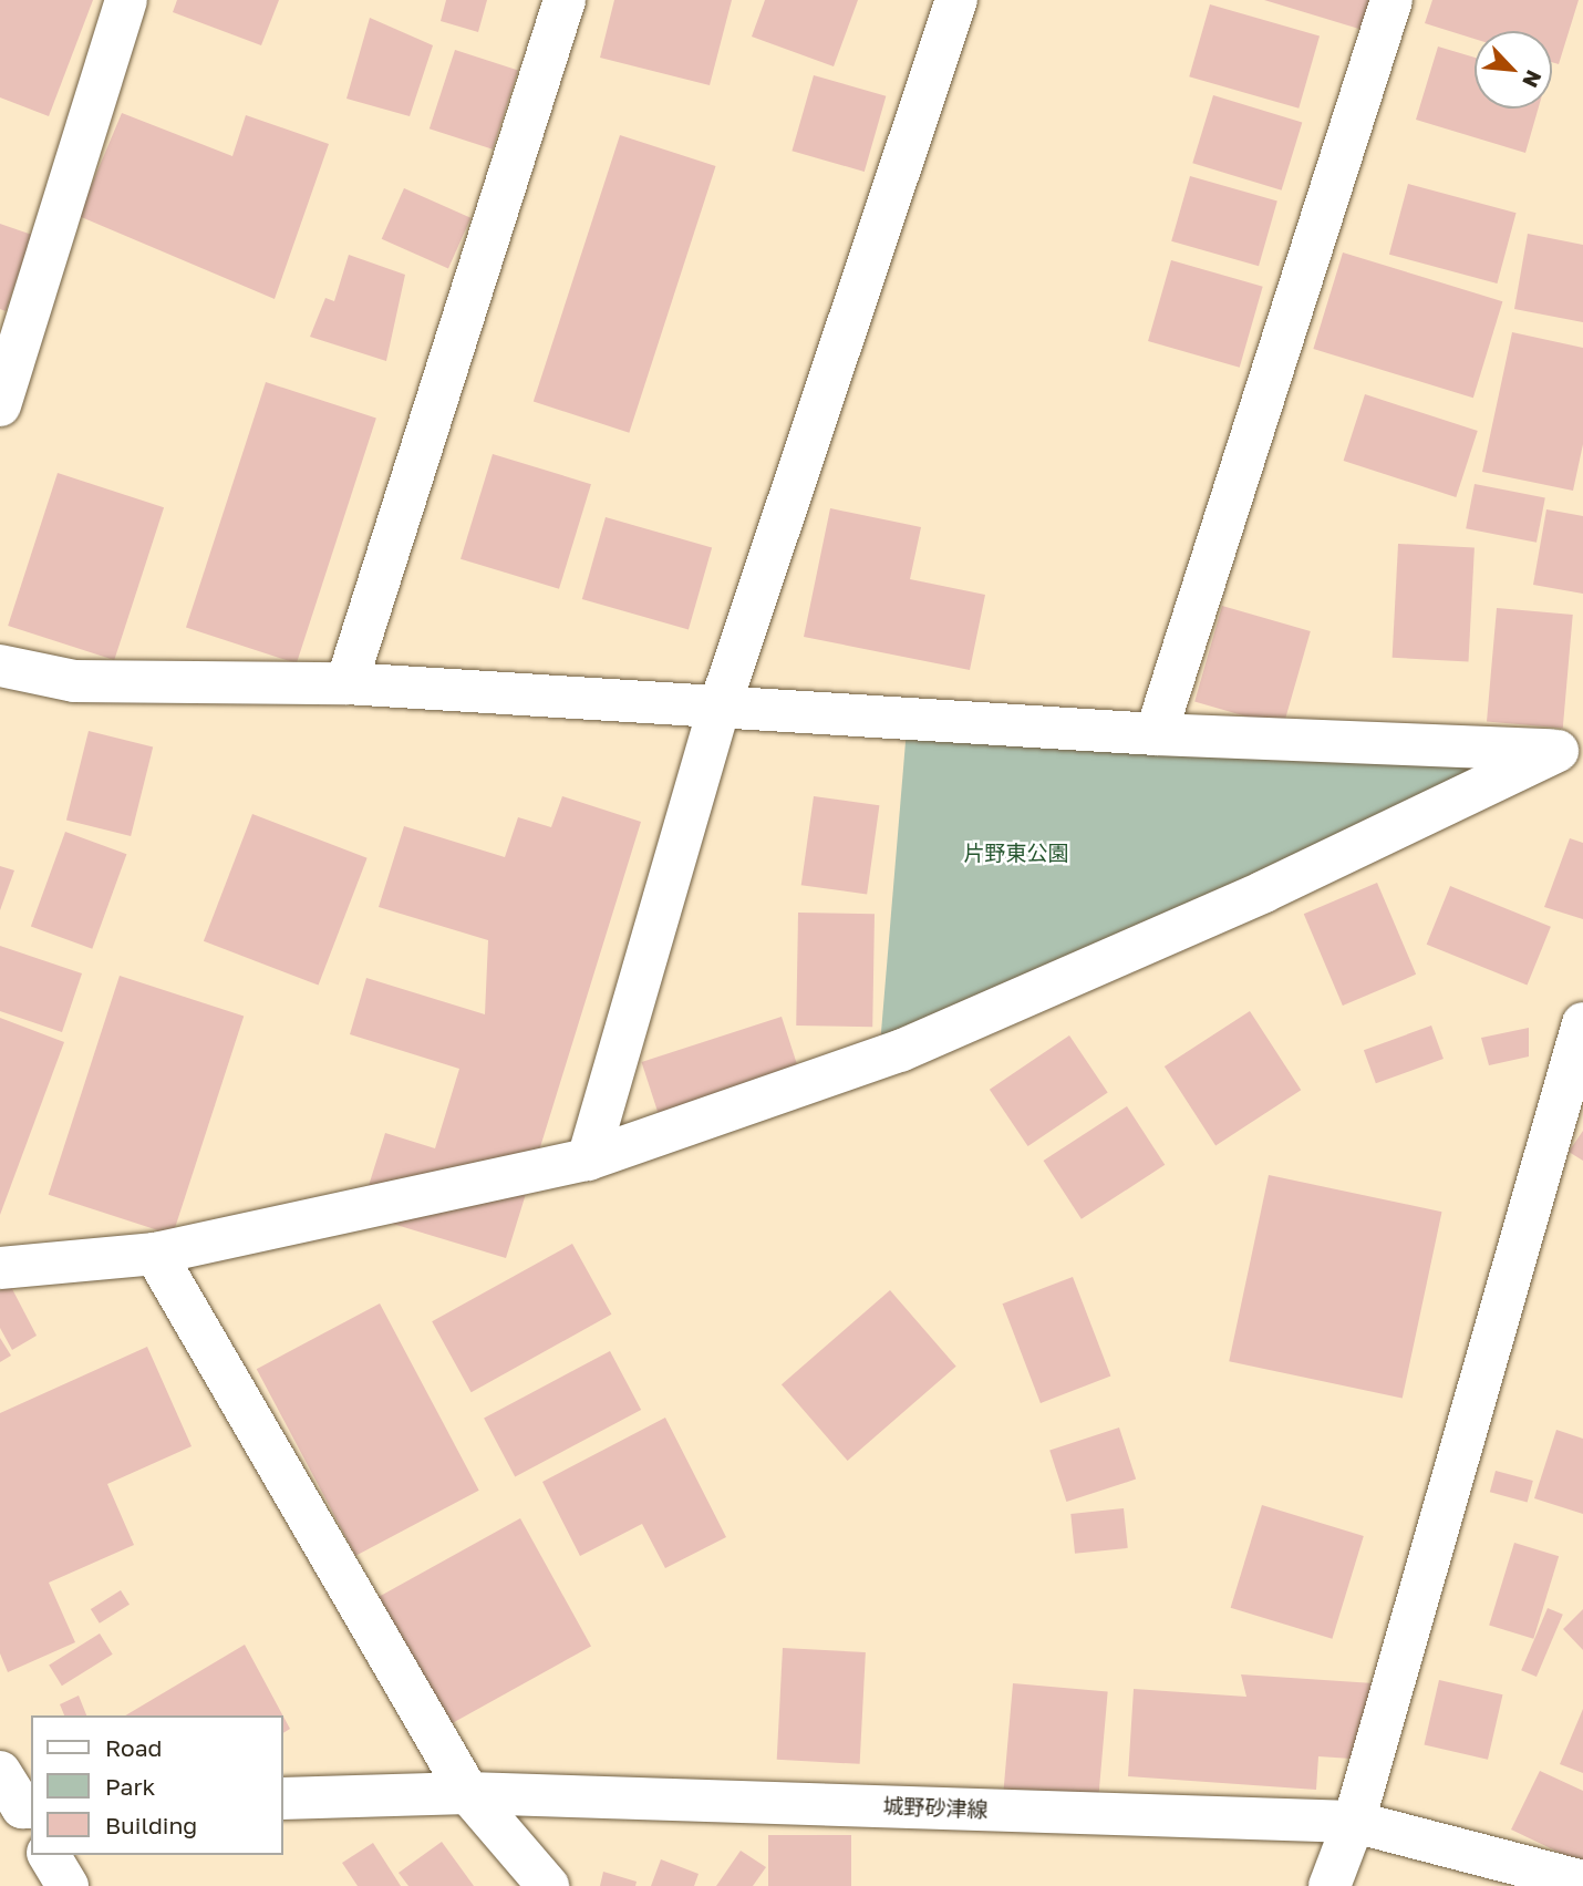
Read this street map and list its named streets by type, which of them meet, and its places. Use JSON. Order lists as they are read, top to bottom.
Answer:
{
  "streets": {
    "street": ["城野砂津線"]
  },
  "parks": ["片野東公園"],
  "legend": ["Road", "Park", "Building"],
  "north": "bottom right"
}
